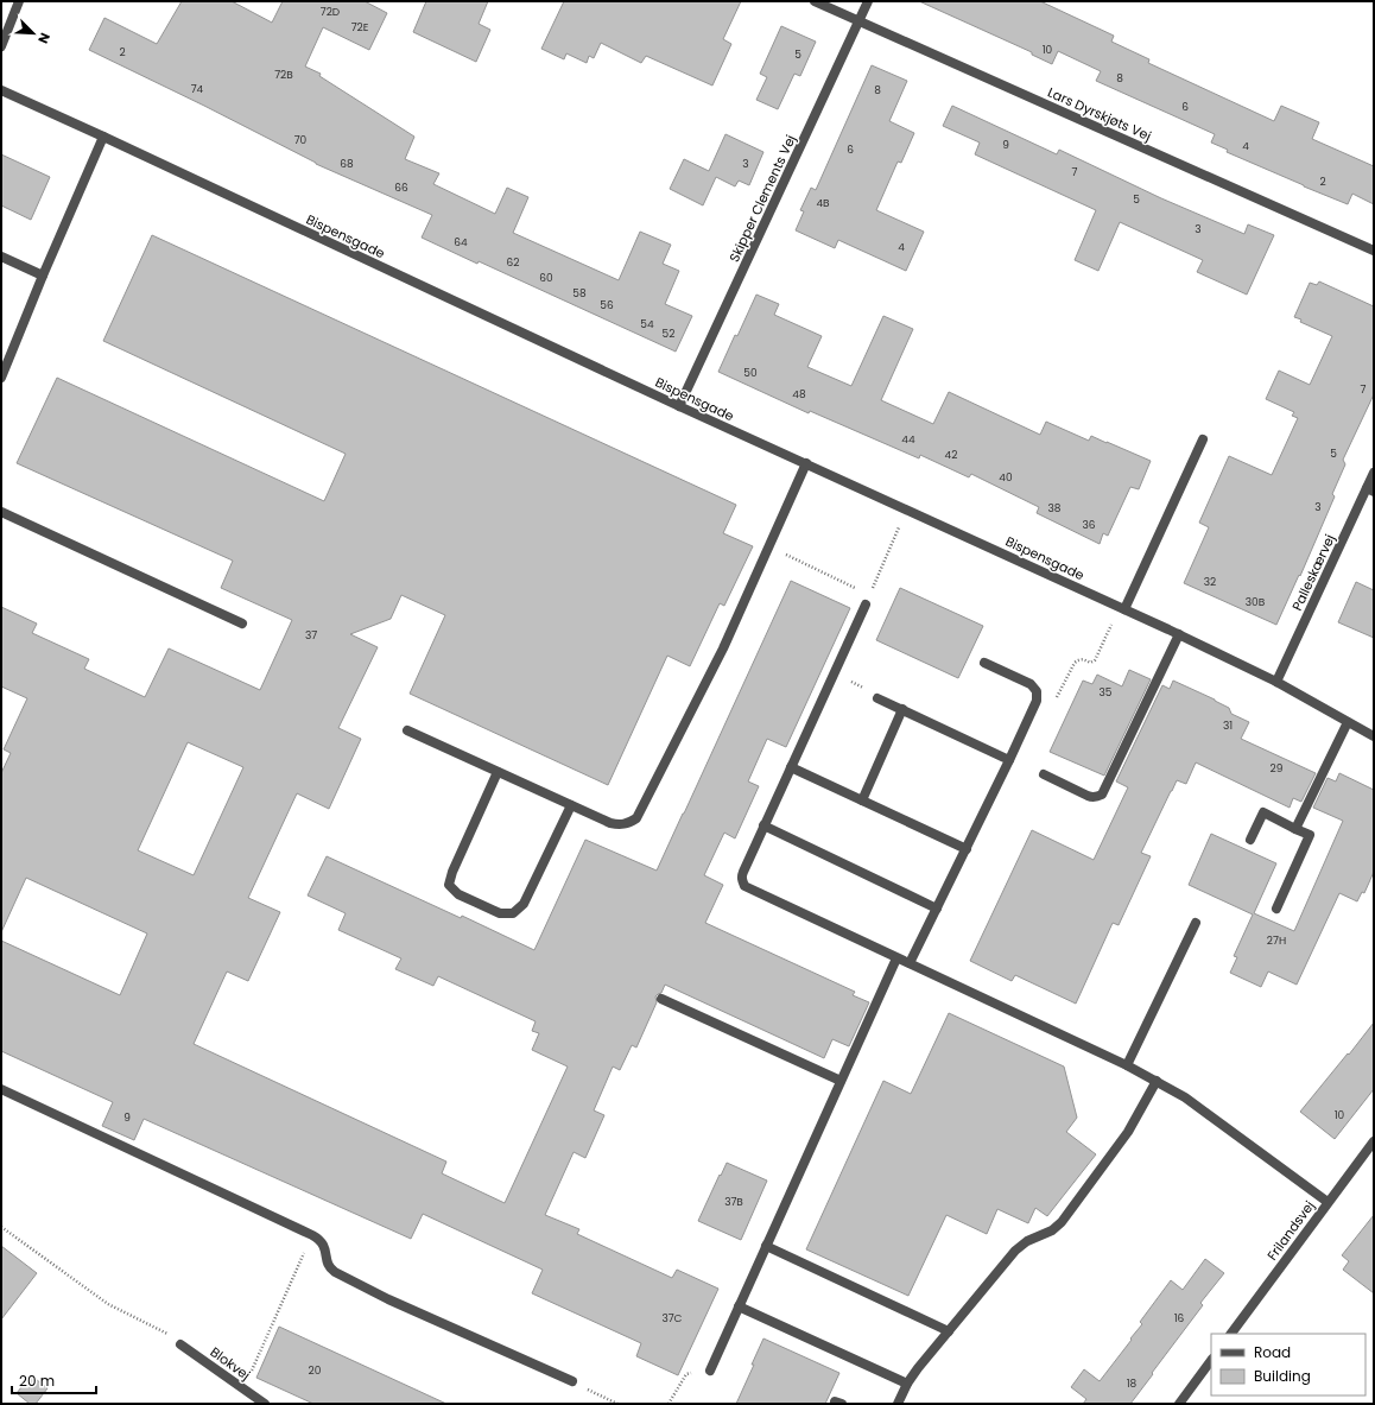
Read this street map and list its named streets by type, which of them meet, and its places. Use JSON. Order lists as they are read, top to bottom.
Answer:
{
  "streets": {
    "street": [
      "Lars Dyrskjøts Vej",
      "Skipper Clements Vej",
      "Bispensgade",
      "Palleskærvej",
      "Frilandsvej",
      "Blokvej"
    ]
  },
  "crossings": [
    ["Lars Dyrskjøts Vej", "Skipper Clements Vej"],
    ["Skipper Clements Vej", "Bispensgade"],
    ["Bispensgade", "Palleskærvej"]
  ],
  "house_numbers": [
    "72D",
    "72E",
    "10",
    "2",
    "5",
    "72B",
    "8",
    "74",
    "8",
    "6",
    "70",
    "9",
    "4",
    "6",
    "68",
    "3",
    "7",
    "2",
    "66",
    "5",
    "4B",
    "3",
    "64",
    "4",
    "62",
    "60",
    "58",
    "56",
    "54",
    "52",
    "50",
    "7",
    "48",
    "44",
    "5",
    "42",
    "40",
    "3",
    "38",
    "36",
    "32",
    "30B",
    "37",
    "35",
    "31",
    "29",
    "27H",
    "10",
    "9",
    "37B",
    "37C",
    "16",
    "20",
    "18"
  ],
  "legend": ["Road", "Building"],
  "scale_bar": "20 m",
  "north": "bottom right"
}
